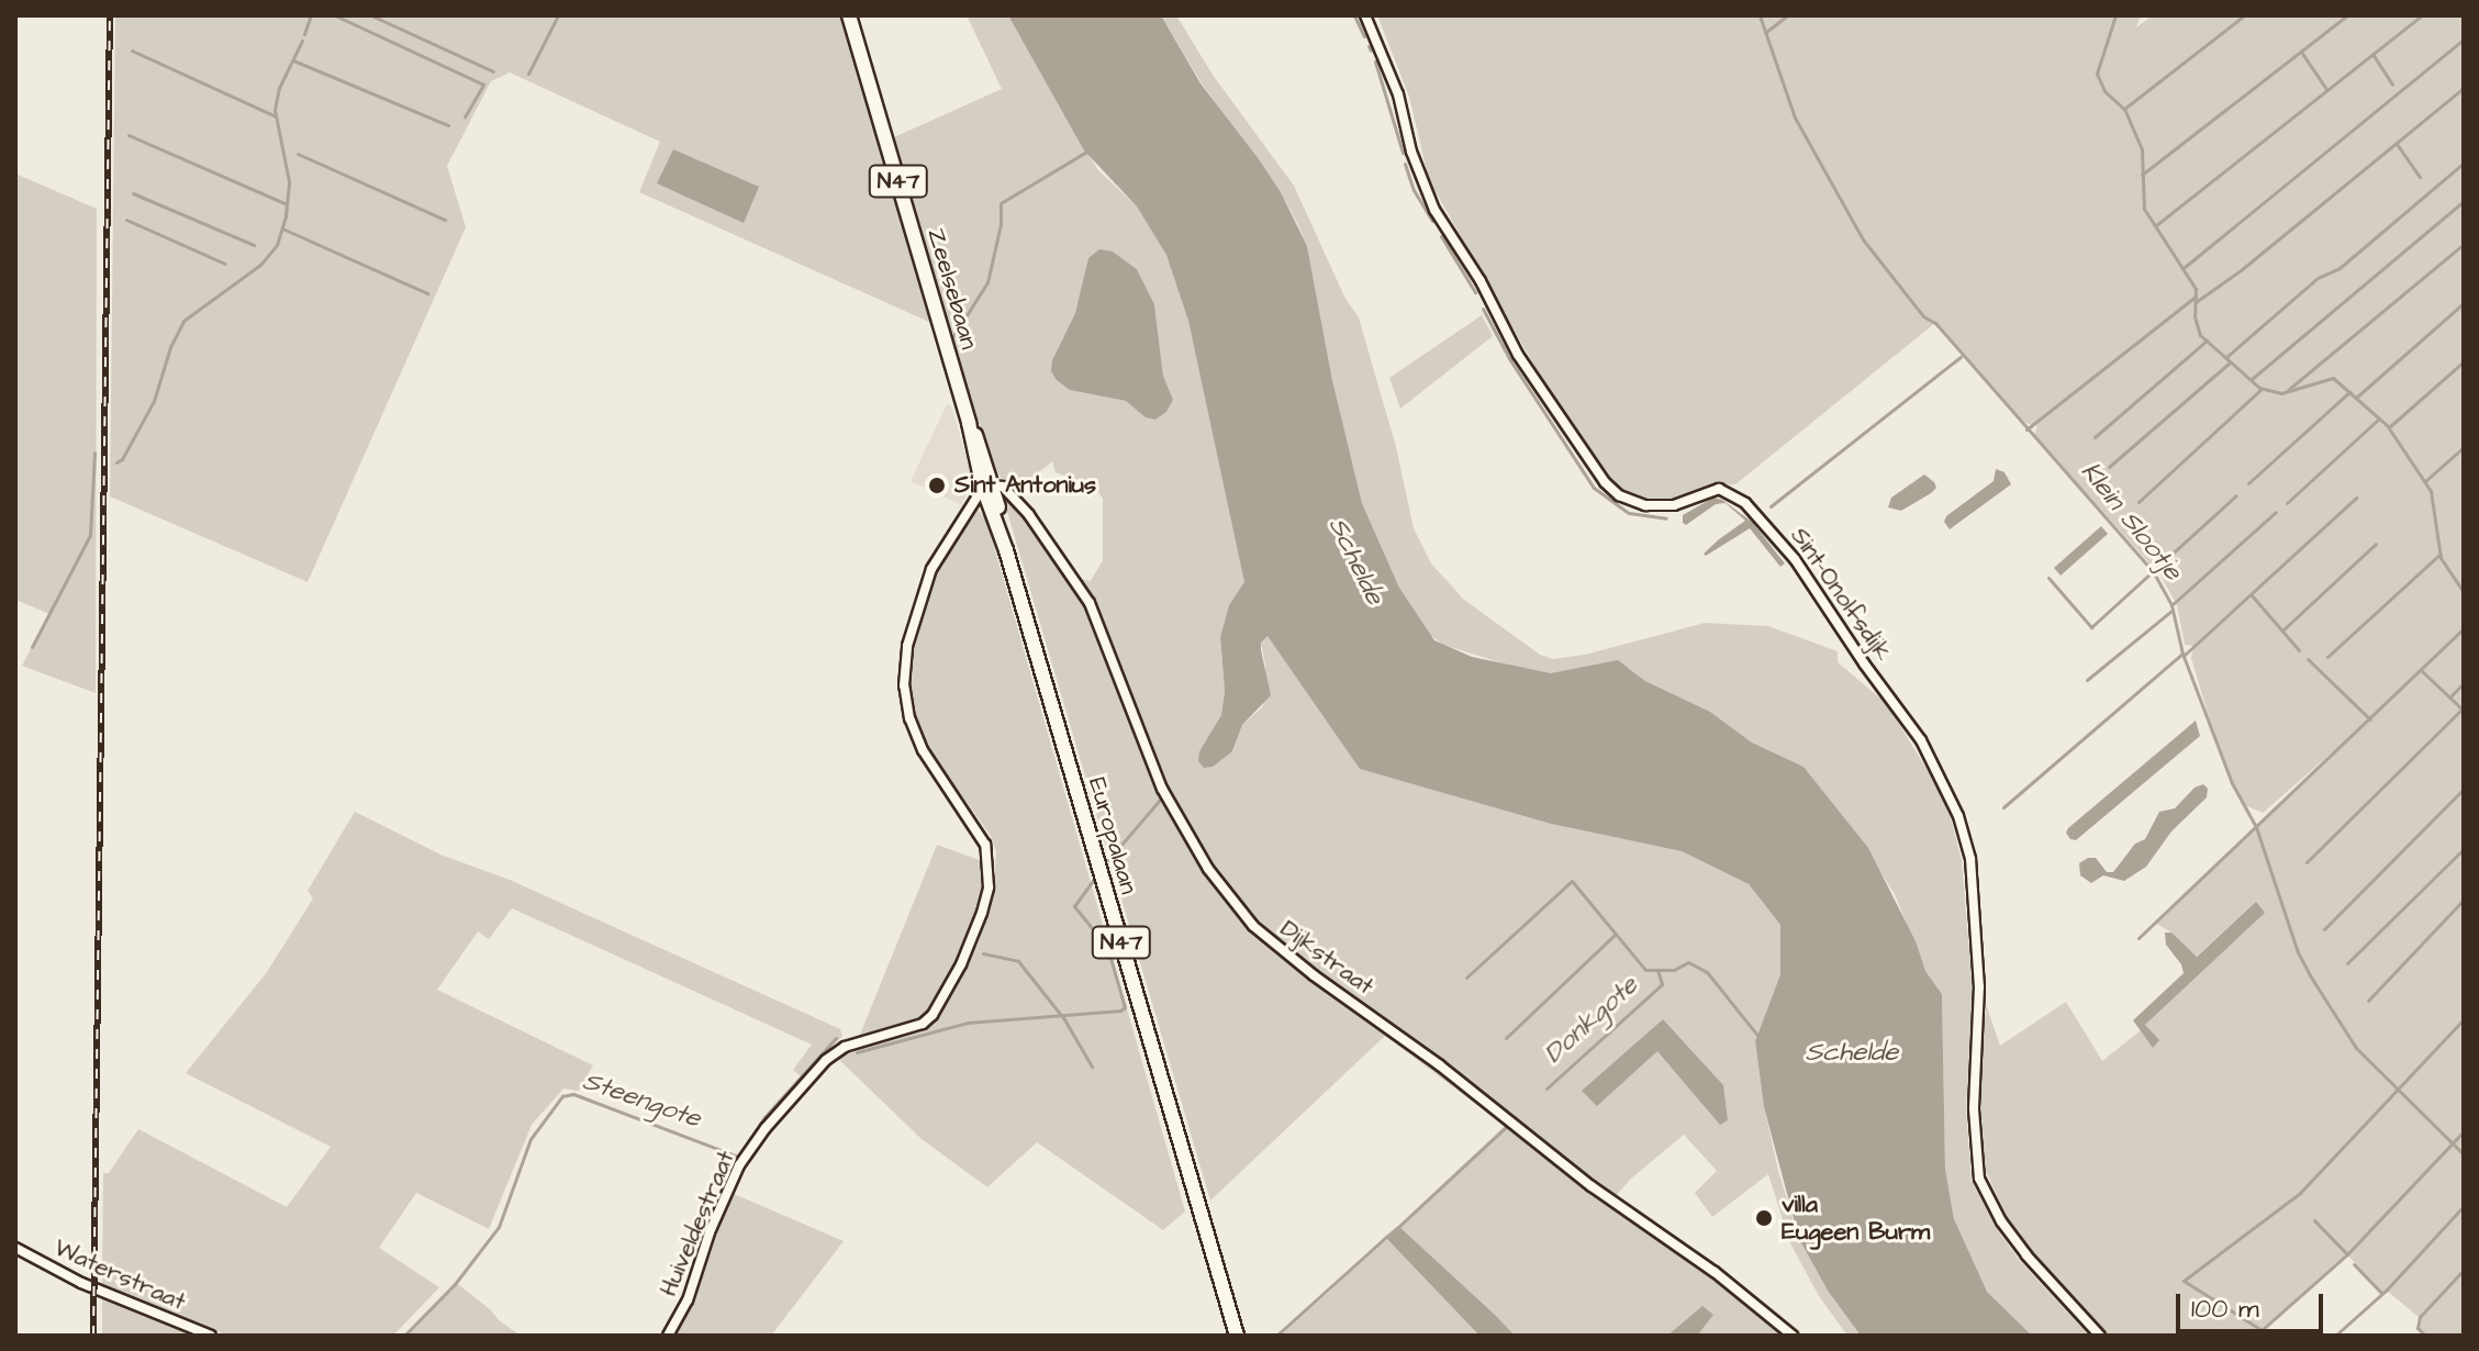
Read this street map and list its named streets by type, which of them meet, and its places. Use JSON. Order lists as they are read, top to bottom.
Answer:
{
  "streets": {
    "main road": ["N47", "Zeelsebaan", "Europalaan"],
    "street": [
      "Sint-Onolfsdijk",
      "Dijkstraat",
      "Huiveldestraat",
      "Waterstraat"
    ]
  },
  "crossings": [
    ["Zeelsebaan", "Europalaan"],
    ["Zeelsebaan", "Dijkstraat"],
    ["Zeelsebaan", "Huiveldestraat"],
    ["Dijkstraat", "Huiveldestraat"]
  ],
  "water": [
    "Klein Slootje",
    "Schelde",
    "Donkgote",
    "Steengote"
  ],
  "places": ["Sint Antonius", "villa Eugeen Burm"],
  "scale_bar": "100 m"
}
